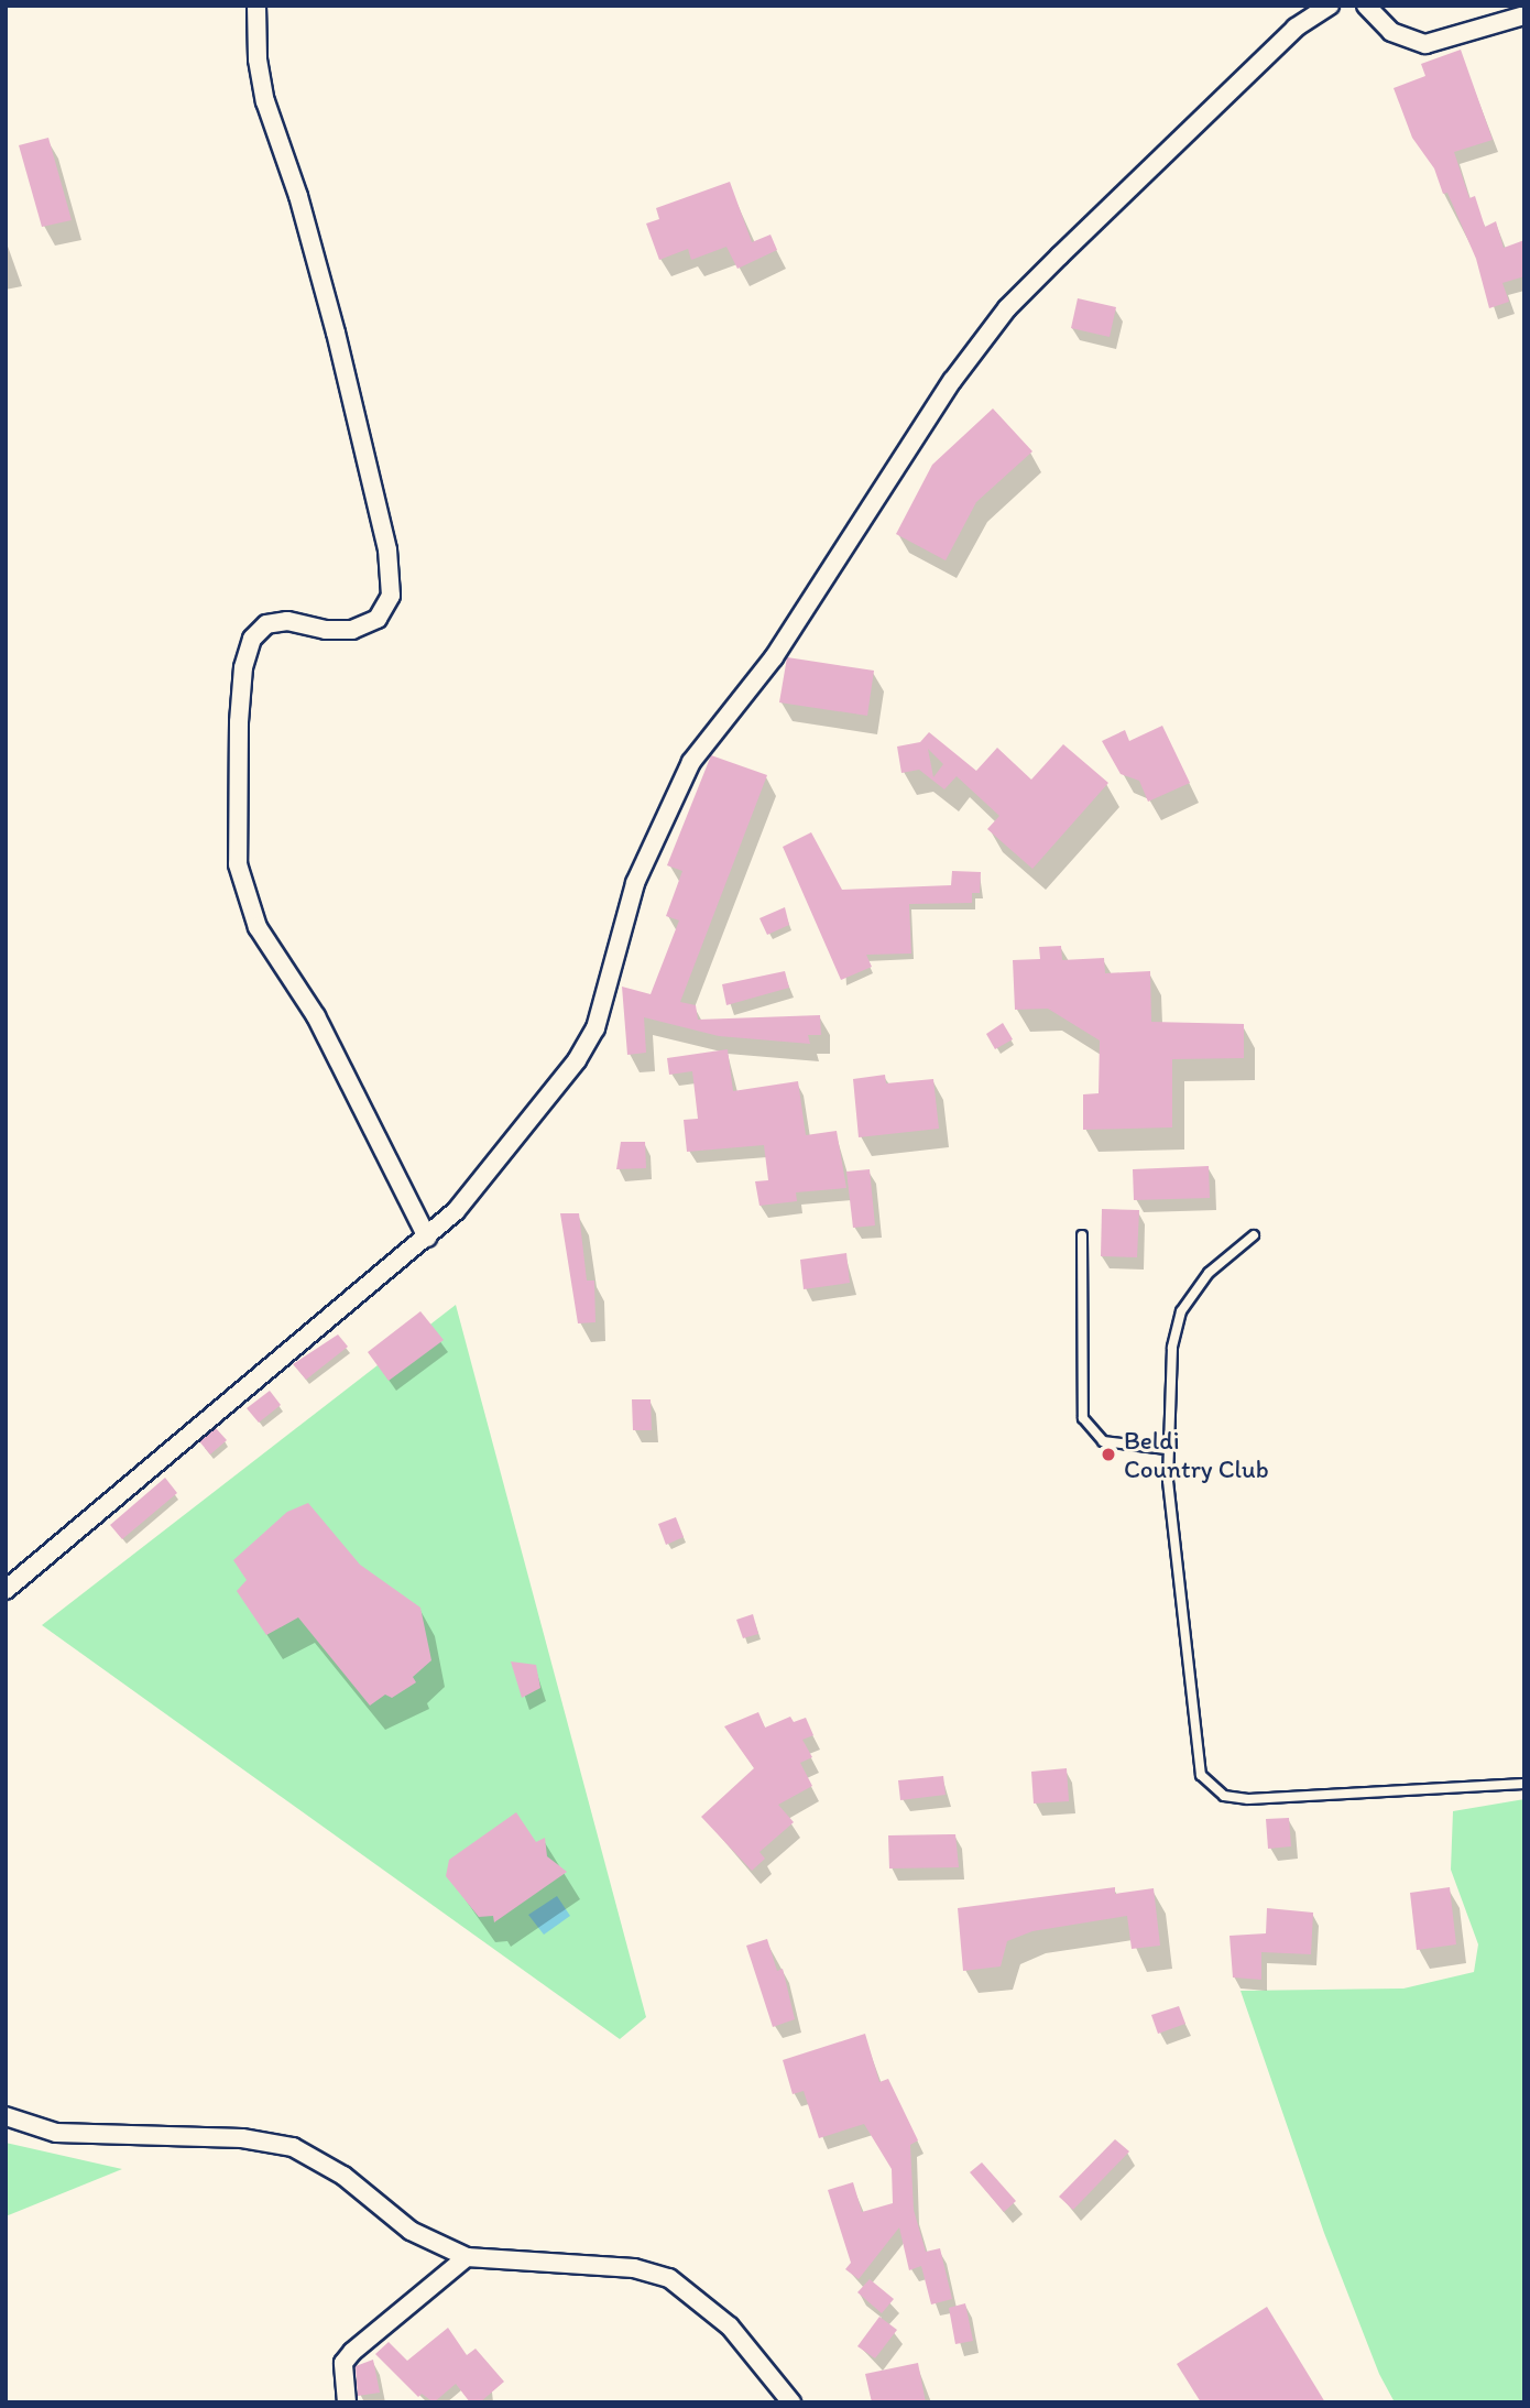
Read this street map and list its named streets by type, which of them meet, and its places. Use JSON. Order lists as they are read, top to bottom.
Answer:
{
  "places": ["Beldi Country Club"]
}
